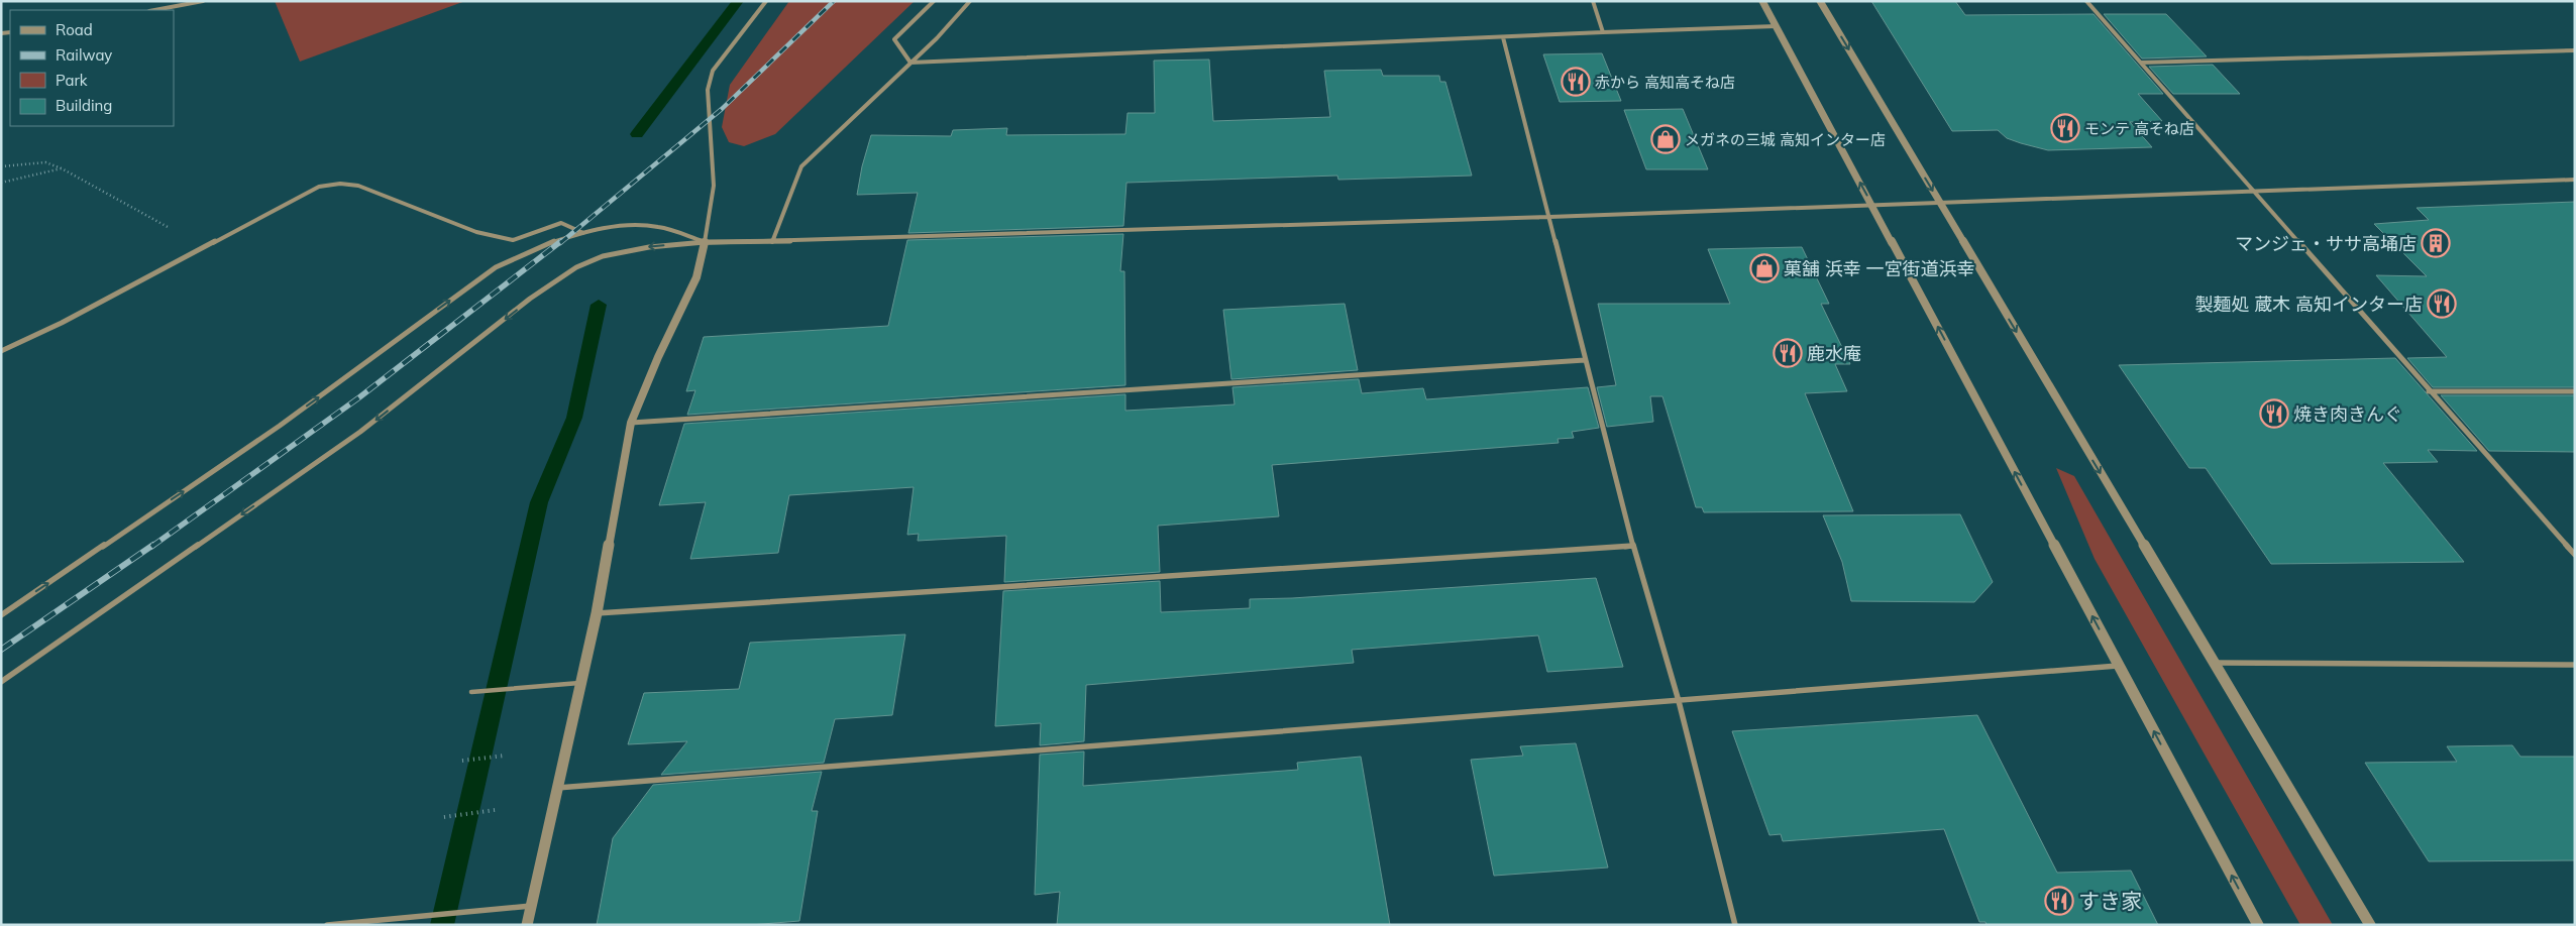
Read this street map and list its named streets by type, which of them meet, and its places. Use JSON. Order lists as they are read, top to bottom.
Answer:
{
  "places": {
    "restaurant": [
      "赤から 高知高そね店",
      "モンテ 高そね店",
      "製麺処 蔵木 高知インター店",
      "鹿水庵",
      "焼き肉きんぐ",
      "すき家"
    ],
    "shop": ["メガネの三城 高知インター店", "菓舗 浜幸 一宮街道浜幸"],
    "building": ["マンジェ・ササ高埇店"]
  },
  "legend": [
    "Road",
    "Railway",
    "Park",
    "Building"
  ]
}
